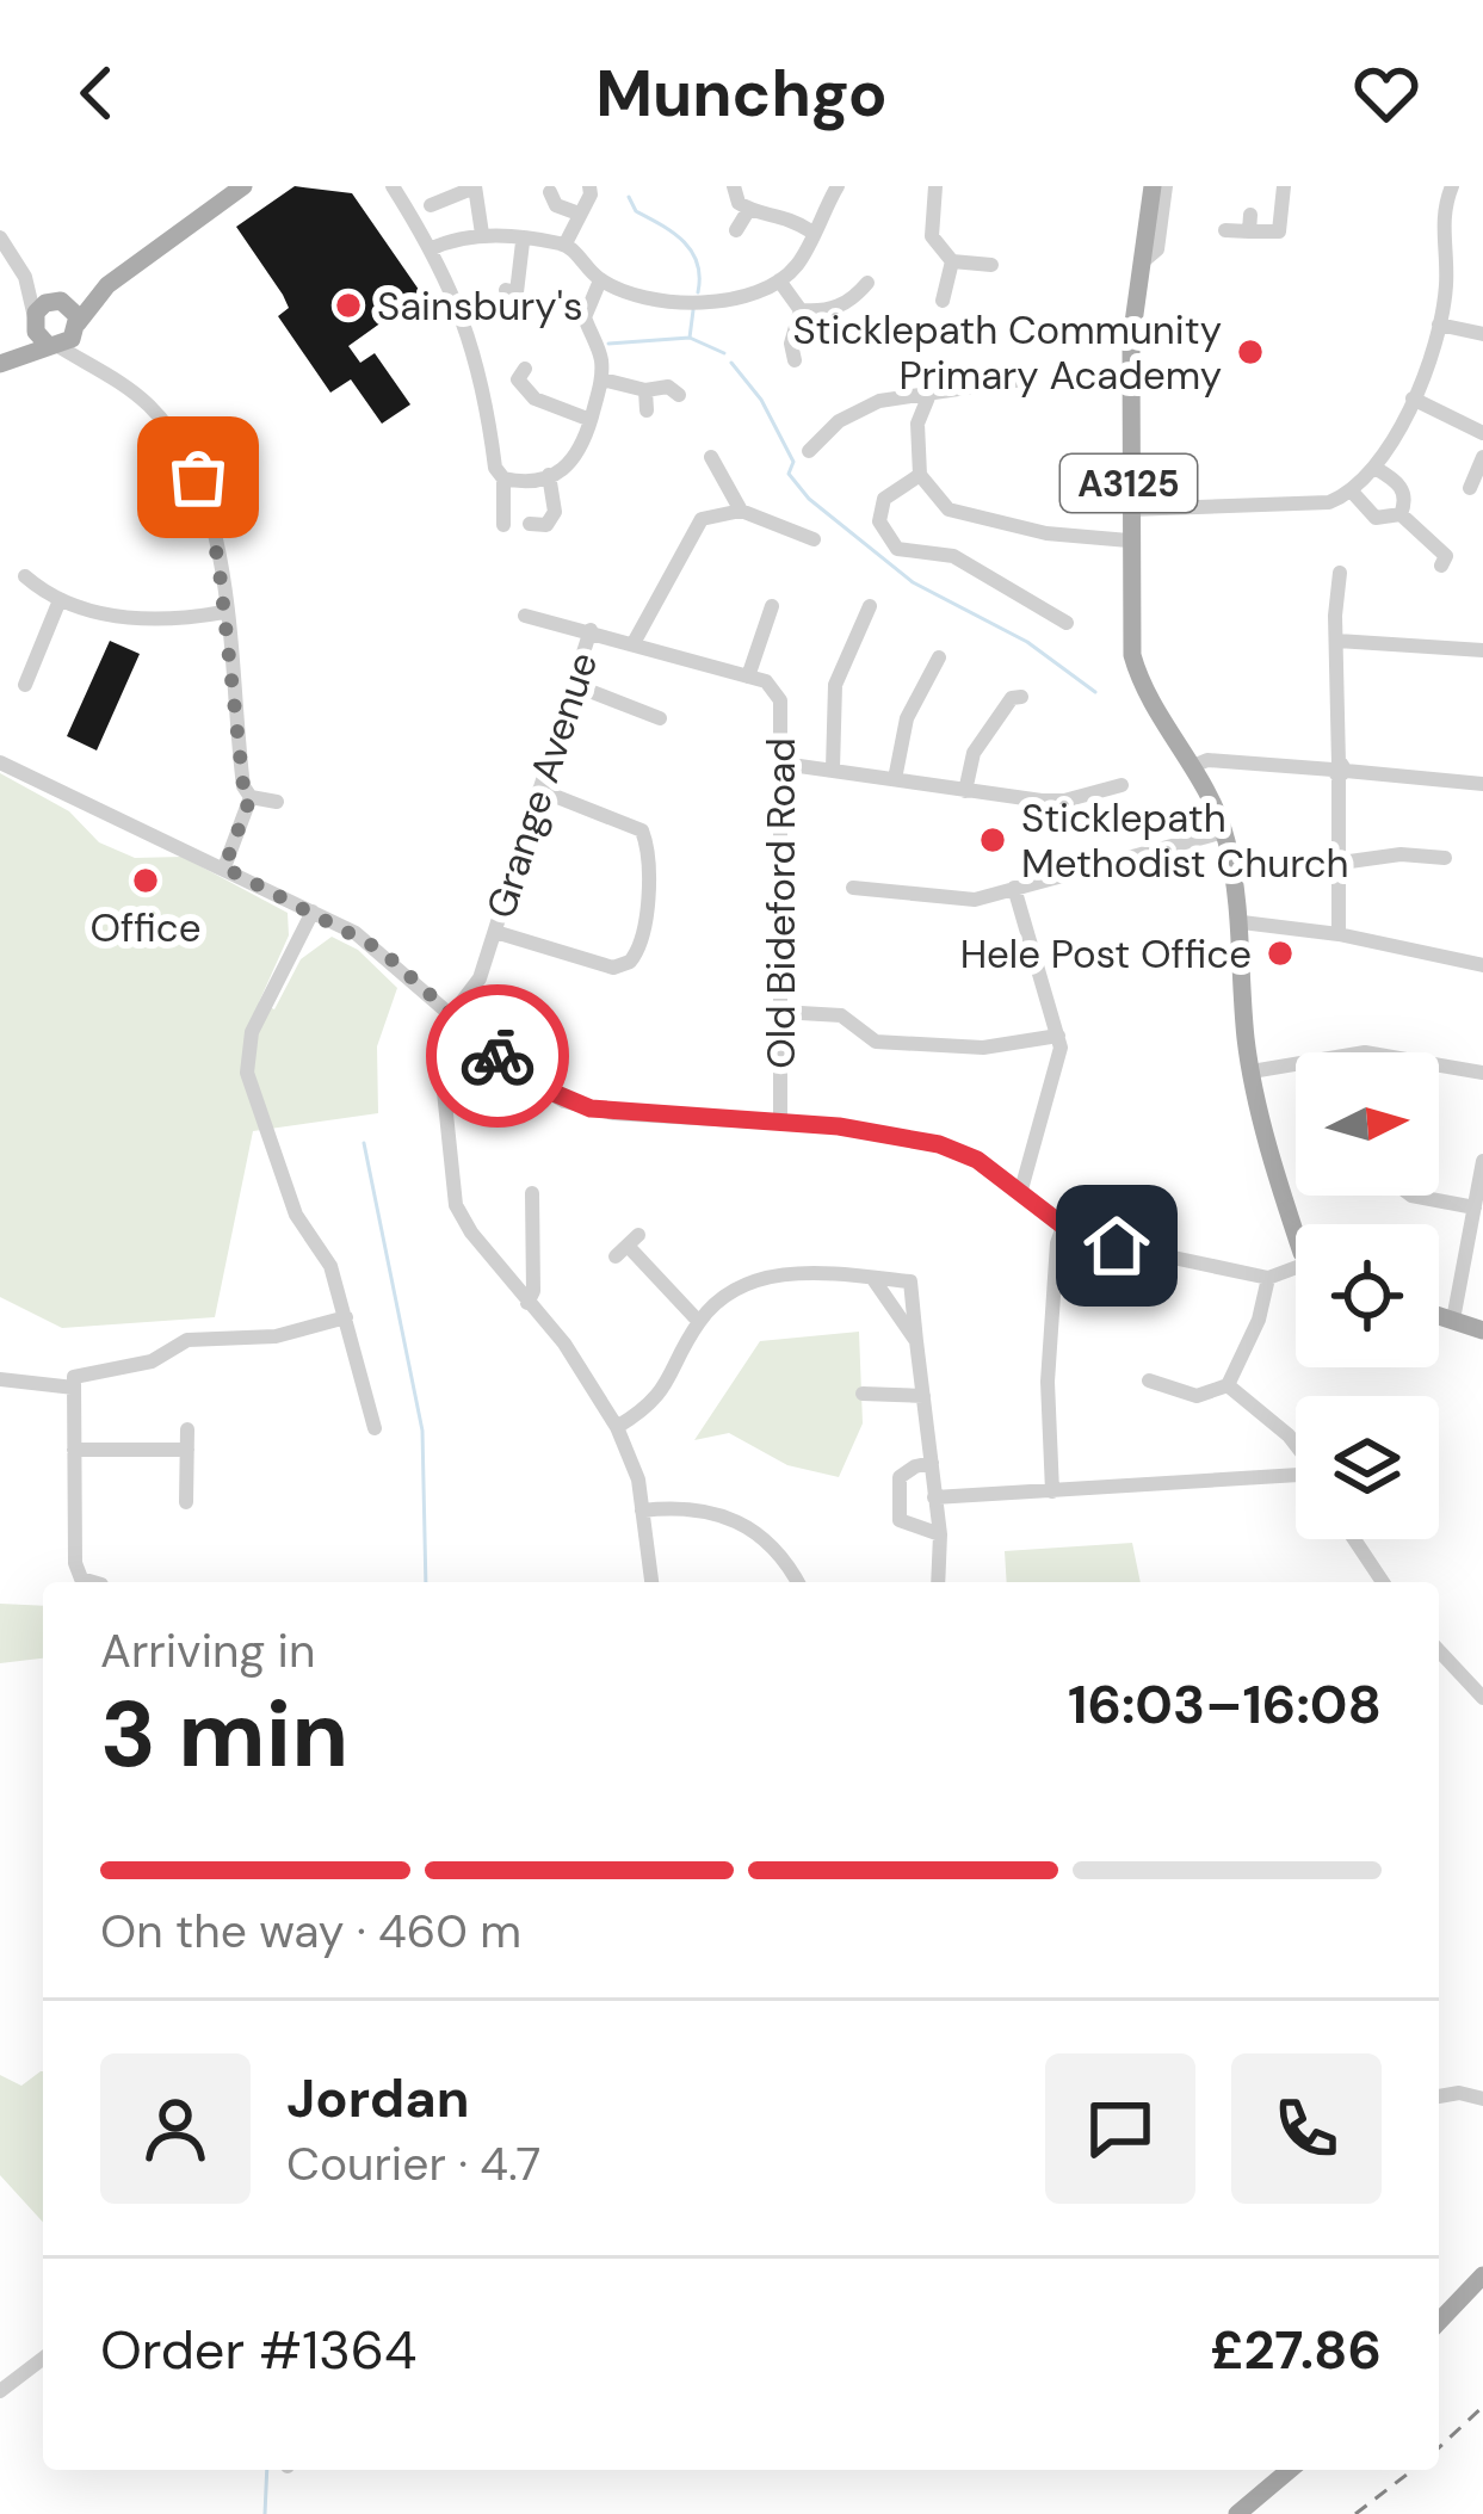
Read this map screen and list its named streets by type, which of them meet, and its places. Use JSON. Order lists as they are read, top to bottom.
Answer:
{
  "streets": {
    "main road": ["A3125"],
    "street": ["Grange Avenue", "Old Bideford Road"]
  },
  "places": [
    "Sainsbury's",
    "Sticklepath Community Primary Academy",
    "Sticklepath Methodist Church",
    "Office",
    "Hele Post Office"
  ],
  "north": "right",
  "page": {
    "header": "Munchgo",
    "heading": ["3 min", "Arriving in", "16:03–16:08"],
    "panel": [
      "Jordan",
      "Courier · 4.7",
      "Order #1364",
      "£27.86"
    ],
    "bar": "On the way · 460 m"
  }
}
